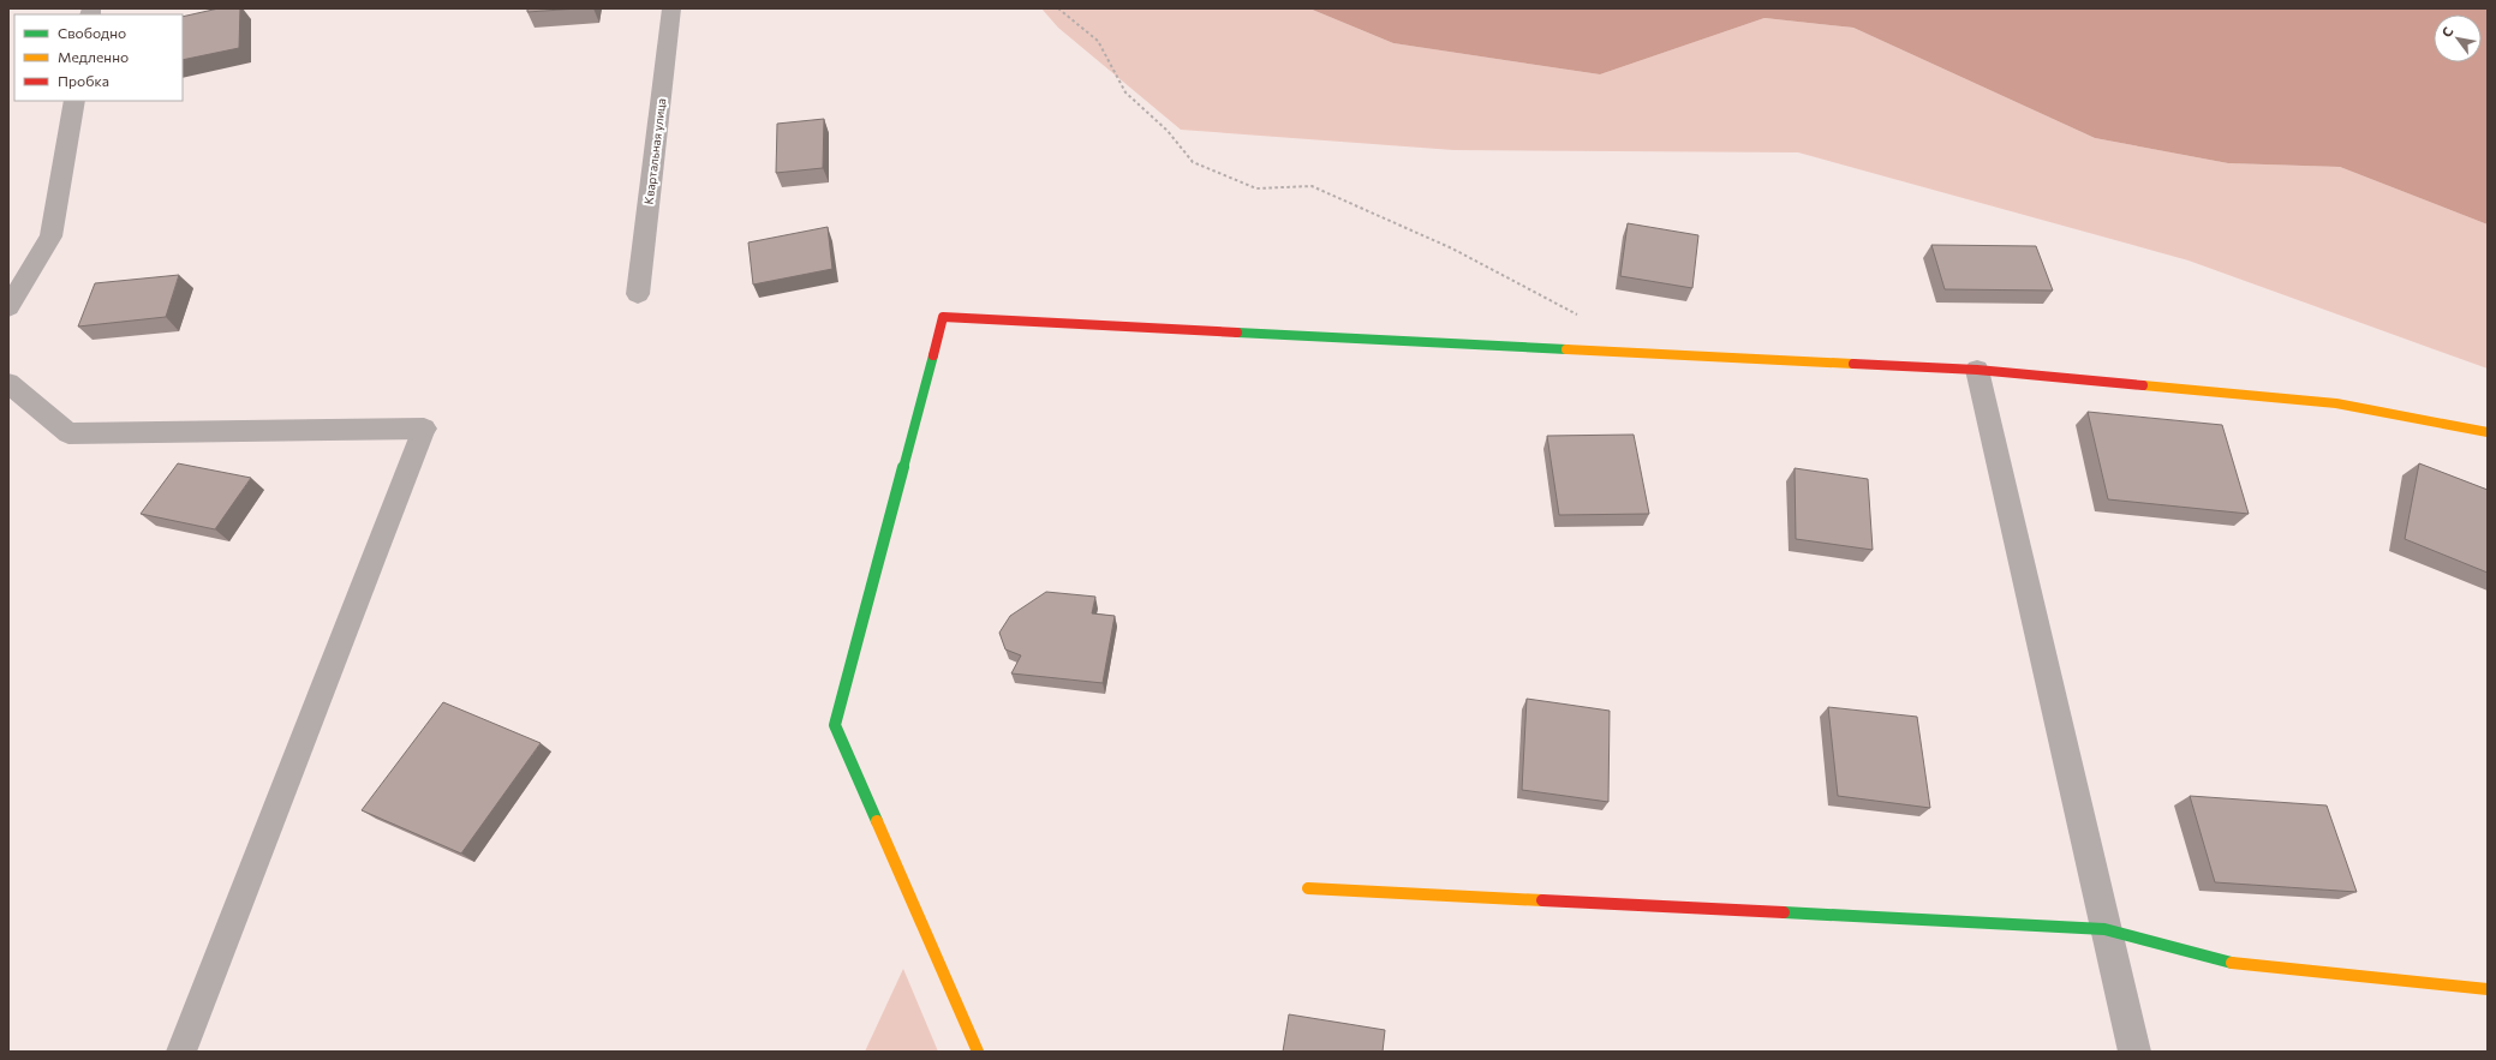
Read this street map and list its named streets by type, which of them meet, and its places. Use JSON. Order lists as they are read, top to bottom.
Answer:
{
  "streets": {
    "street": ["Квартальная улица"]
  },
  "legend": ["Свободно", "Медленно", "Пробка"],
  "north": "top left"
}
